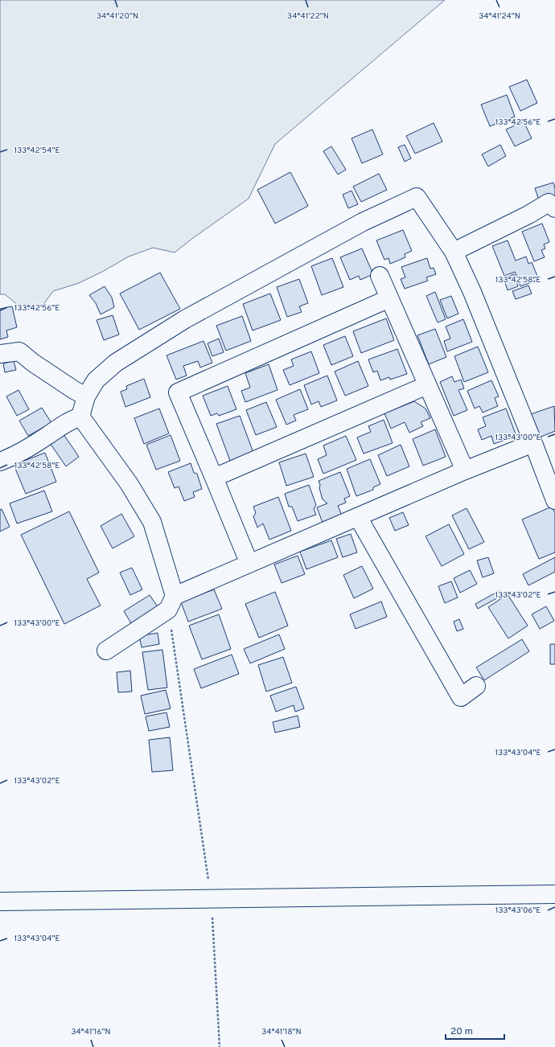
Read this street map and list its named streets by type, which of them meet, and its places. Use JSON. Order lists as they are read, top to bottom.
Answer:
{
  "scale_bar": "20 m",
  "coordinates": [
    "34°41'20\"N",
    "34°41'22\"N",
    "34°41'24\"N",
    "133°42'56\"E",
    "133°42'54\"E",
    "133°42'58\"E",
    "133°43'00\"E",
    "133°43'02\"E",
    "133°43'04\"E",
    "133°43'06\"E",
    "34°41'16\"N",
    "34°41'18\"N"
  ]
}
